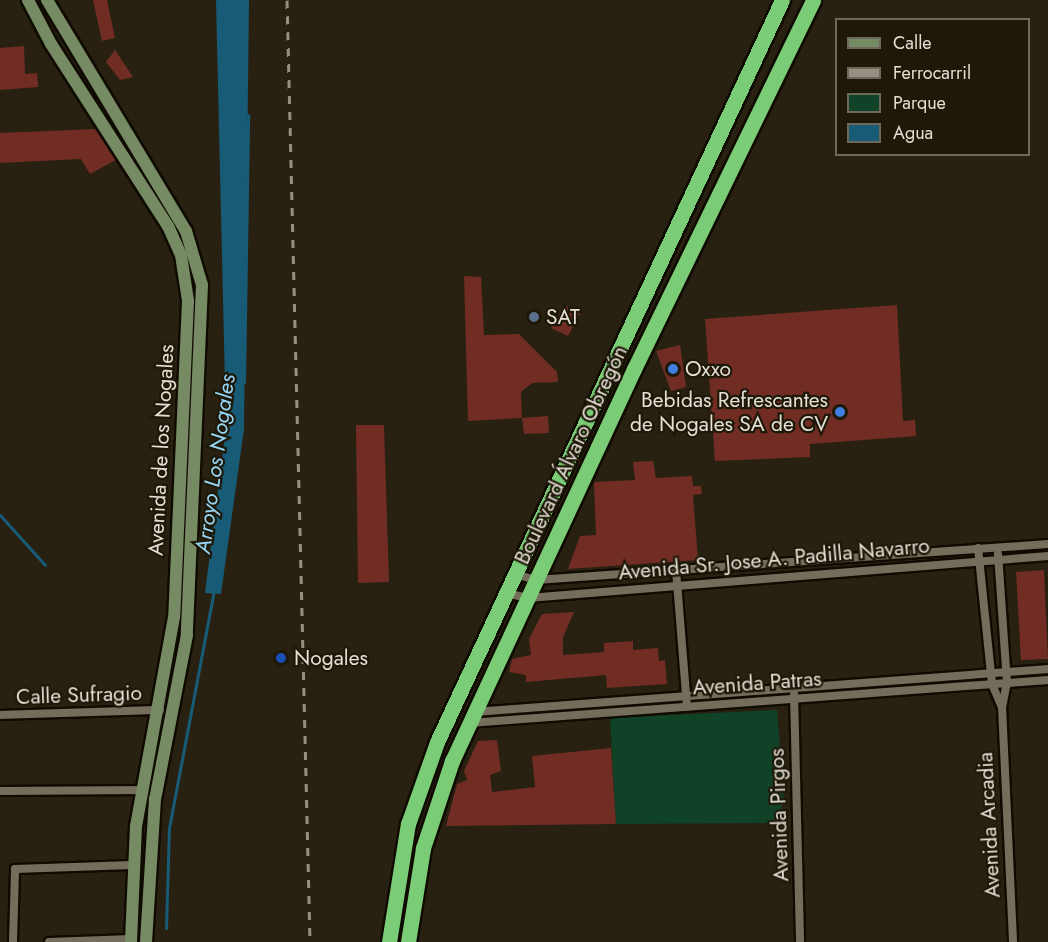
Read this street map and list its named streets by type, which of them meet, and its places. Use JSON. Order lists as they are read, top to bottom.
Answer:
{
  "streets": {
    "highway": ["Boulevard Álvaro Obregón"],
    "main road": ["Avenida de los Nogales"],
    "street": [
      "Avenida Sr. Jose A. Padilla Navarro",
      "Avenida Patras",
      "Calle Sufragio",
      "Avenida Pirgos",
      "Avenida Arcadia"
    ]
  },
  "crossings": [
    ["Avenida de los Nogales", "Calle Sufragio"],
    ["Boulevard Álvaro Obregón", "Avenida Sr. Jose A. Padilla Navarro"],
    ["Boulevard Álvaro Obregón", "Avenida Patras"],
    ["Avenida Sr. Jose A. Padilla Navarro", "Avenida Arcadia"],
    ["Avenida Patras", "Avenida Pirgos"],
    ["Avenida Patras", "Avenida Arcadia"]
  ],
  "water": ["Arroyo Los Nogales"],
  "places": [
    "SAT",
    "Oxxo",
    "Bebidas Refrescantes de Nogales SA de CV",
    "Nogales"
  ],
  "legend": [
    "Calle",
    "Ferrocarril",
    "Parque",
    "Agua"
  ]
}
